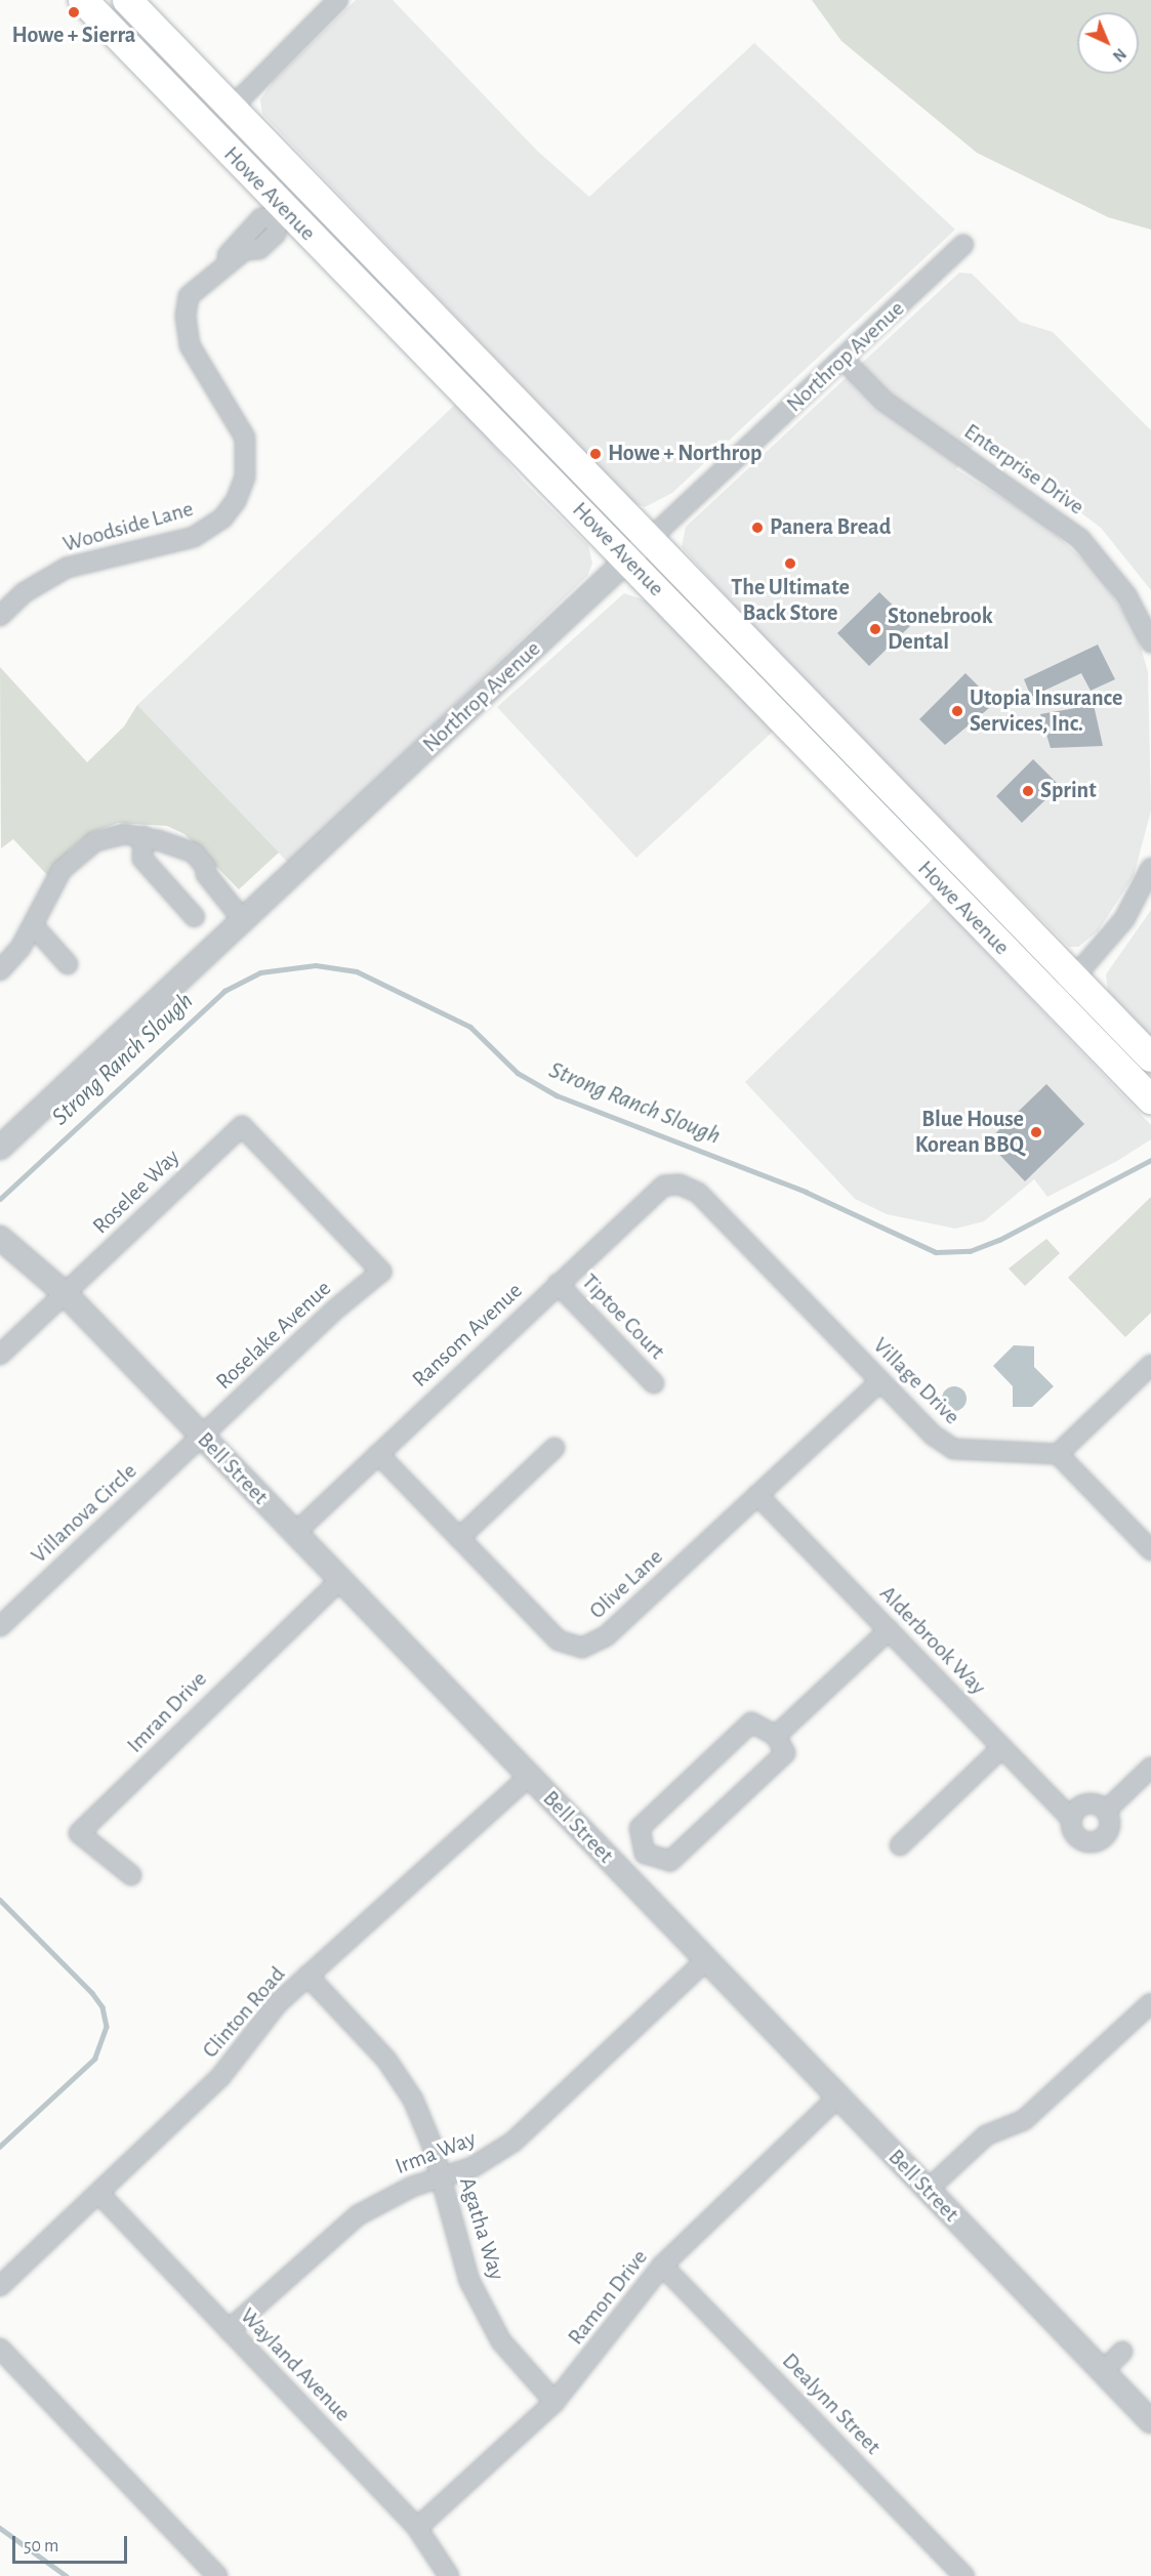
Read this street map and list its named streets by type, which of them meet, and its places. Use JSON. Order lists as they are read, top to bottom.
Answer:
{
  "streets": {
    "main road": ["Howe Avenue"],
    "street": [
      "Northrop Avenue",
      "Enterprise Drive",
      "Woodside Lane",
      "Roselee Way",
      "Tiptoe Court",
      "Roselake Avenue",
      "Ransom Avenue",
      "Village Drive",
      "Bell Street",
      "Villanova Circle",
      "Olive Lane",
      "Alderbrook Way",
      "Imran Drive",
      "Clinton Road",
      "Irma Way",
      "Agatha Way",
      "Ramon Drive",
      "Wayland Avenue",
      "Dealynn Street"
    ]
  },
  "crossings": [
    ["Howe Avenue", "Northrop Avenue"],
    ["Howe Avenue", "Woodside Lane"],
    ["Northrop Avenue", "Enterprise Drive"],
    ["Roselee Way", "Roselake Avenue"],
    ["Roselee Way", "Bell Street"],
    ["Tiptoe Court", "Ransom Avenue"],
    ["Roselake Avenue", "Bell Street"],
    ["Roselake Avenue", "Villanova Circle"],
    ["Ransom Avenue", "Village Drive"],
    ["Ransom Avenue", "Bell Street"],
    ["Ransom Avenue", "Olive Lane"],
    ["Village Drive", "Olive Lane"],
    ["Bell Street", "Villanova Circle"],
    ["Bell Street", "Imran Drive"],
    ["Bell Street", "Clinton Road"],
    ["Bell Street", "Irma Way"],
    ["Bell Street", "Ramon Drive"],
    ["Olive Lane", "Alderbrook Way"],
    ["Clinton Road", "Agatha Way"],
    ["Clinton Road", "Wayland Avenue"],
    ["Irma Way", "Agatha Way"],
    ["Irma Way", "Wayland Avenue"],
    ["Agatha Way", "Ramon Drive"],
    ["Ramon Drive", "Wayland Avenue"],
    ["Ramon Drive", "Dealynn Street"]
  ],
  "water": ["Strong Ranch Slough"],
  "places": [
    "Howe + Sierra",
    "Howe + Northrop",
    "Panera Bread",
    "The Ultimate Back Store",
    "Stonebrook Dental",
    "Utopia Insurance Services, Inc.",
    "Sprint",
    "Blue House Korean BBQ"
  ],
  "scale_bar": "50 m",
  "north": "bottom right"
}
